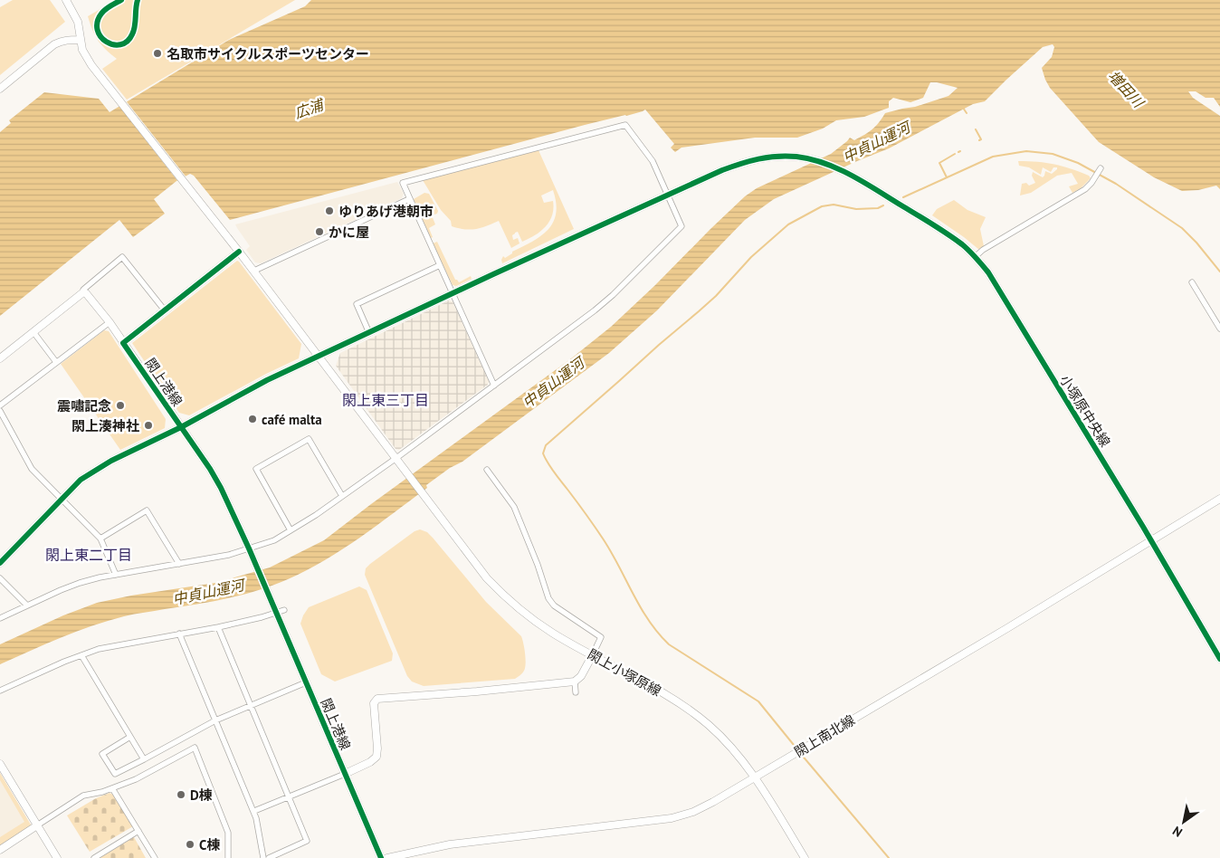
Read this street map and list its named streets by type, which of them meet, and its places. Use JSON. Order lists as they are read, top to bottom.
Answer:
{
  "streets": {
    "street": [
      "閖上港線",
      "小塚原中央線",
      "閖上小塚原線",
      "閖上南北線"
    ]
  },
  "crossings": [
    ["小塚原中央線", "閖上南北線"],
    ["閖上小塚原線", "閖上南北線"]
  ],
  "districts": ["閖上東三丁目", "閖上東二丁目"],
  "water": ["増田川", "広浦", "中貞山運河"],
  "places": [
    "名取市サイクルスポーツセンター",
    "ゆりあげ港朝市",
    "かに屋",
    "震嘯記念",
    "café malta",
    "閖上湊神社",
    "D棟",
    "C棟"
  ],
  "north": "bottom left"
}
